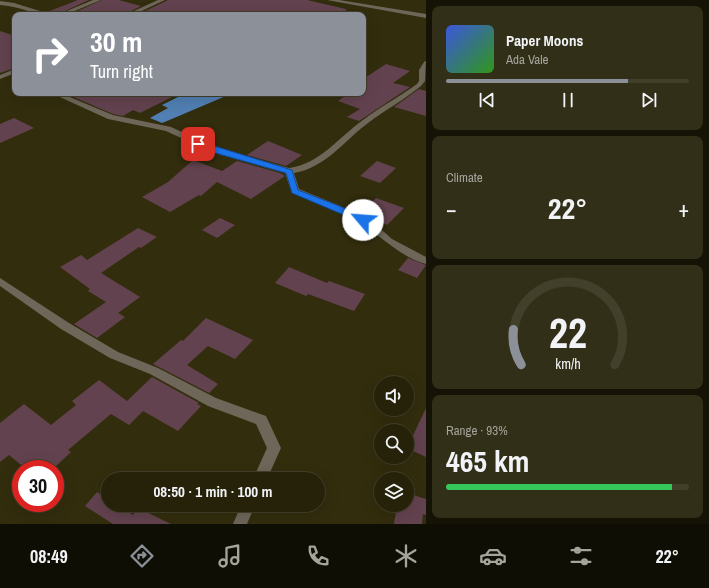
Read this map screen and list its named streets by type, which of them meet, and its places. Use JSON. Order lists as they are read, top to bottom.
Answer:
{
  "page": {
    "turn": ["30 m", "Turn right"],
    "song": ["Paper Moons", "Ada Vale"],
    "tile": [
      "Climate",
      ["Range · 93%", "465 km"]
    ],
    "heat": ["−", "22°", "+"],
    "limit": "30",
    "trip": "08:50 · 1 min · 100 m",
    "tabs": ["08:49", "22°"],
    "gauge": ["22", "km/h"]
  }
}
